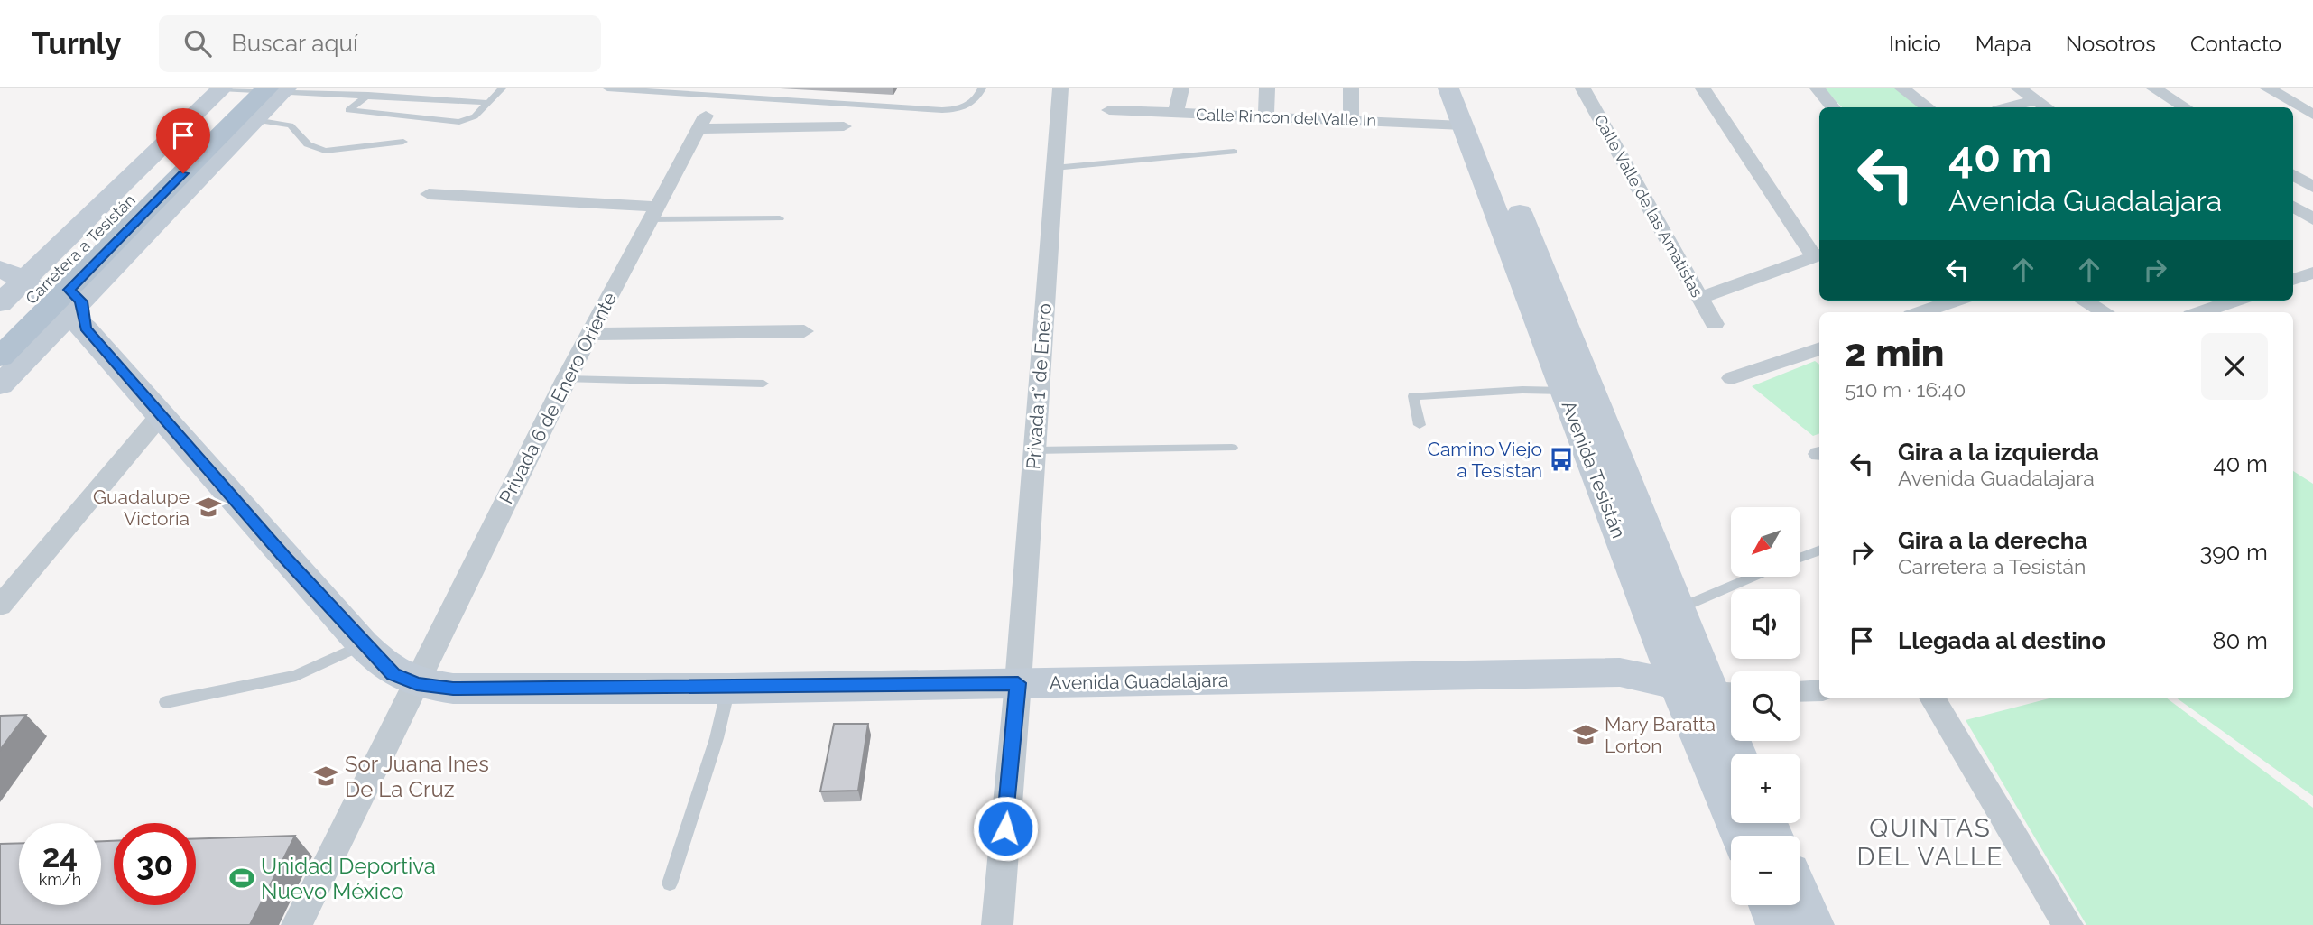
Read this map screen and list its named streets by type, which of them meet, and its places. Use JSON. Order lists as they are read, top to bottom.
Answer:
{
  "streets": {
    "main road": ["Carretera a Tesistán"],
    "street": [
      "Calle Rincon del Valle In",
      "Calle Valle de las Amatistas",
      "Privada 1° de Enero",
      "Privada 6 de Enero Oriente",
      "Avenida Tesistán",
      "Avenida Guadalajara"
    ]
  },
  "crossings": [
    ["Calle Rincon del Valle In", "Avenida Tesistán"],
    ["Carretera a Tesistán", "Avenida Guadalajara"],
    ["Privada 1° de Enero", "Avenida Guadalajara"],
    ["Privada 6 de Enero Oriente", "Avenida Guadalajara"],
    ["Avenida Tesistán", "Avenida Guadalajara"]
  ],
  "districts": ["QUINTAS DEL VALLE"],
  "places": {
    "bus stop": ["Camino Viejo a Tesistan"],
    "school or university": ["Guadalupe Victoria", "Mary Baratta Lorton", "Sor Juana Ines De La Cruz"],
    "sports": ["Unidad Deportiva Nuevo México"]
  },
  "north": "bottom left",
  "page": {
    "header": "Turnly",
    "search": "Buscar aquí",
    "nav": [
      "Inicio",
      "Mapa",
      "Nosotros",
      "Contacto"
    ],
    "turn": ["40 m", "Avenida Guadalajara"],
    "heading": ["2 min", "510 m · 16:40"],
    "list": [
      {
        "name": "Gira a la izquierda",
        "note": "Avenida Guadalajara",
        "value": "40 m"
      },
      {
        "name": "Gira a la derecha",
        "note": "Carretera a Tesistán",
        "value": "390 m"
      },
      {
        "name": "Llegada al destino",
        "value": "80 m"
      }
    ],
    "map_buttons": ["+", "−"],
    "speed": "24 km/h",
    "limit": "30"
  }
}
